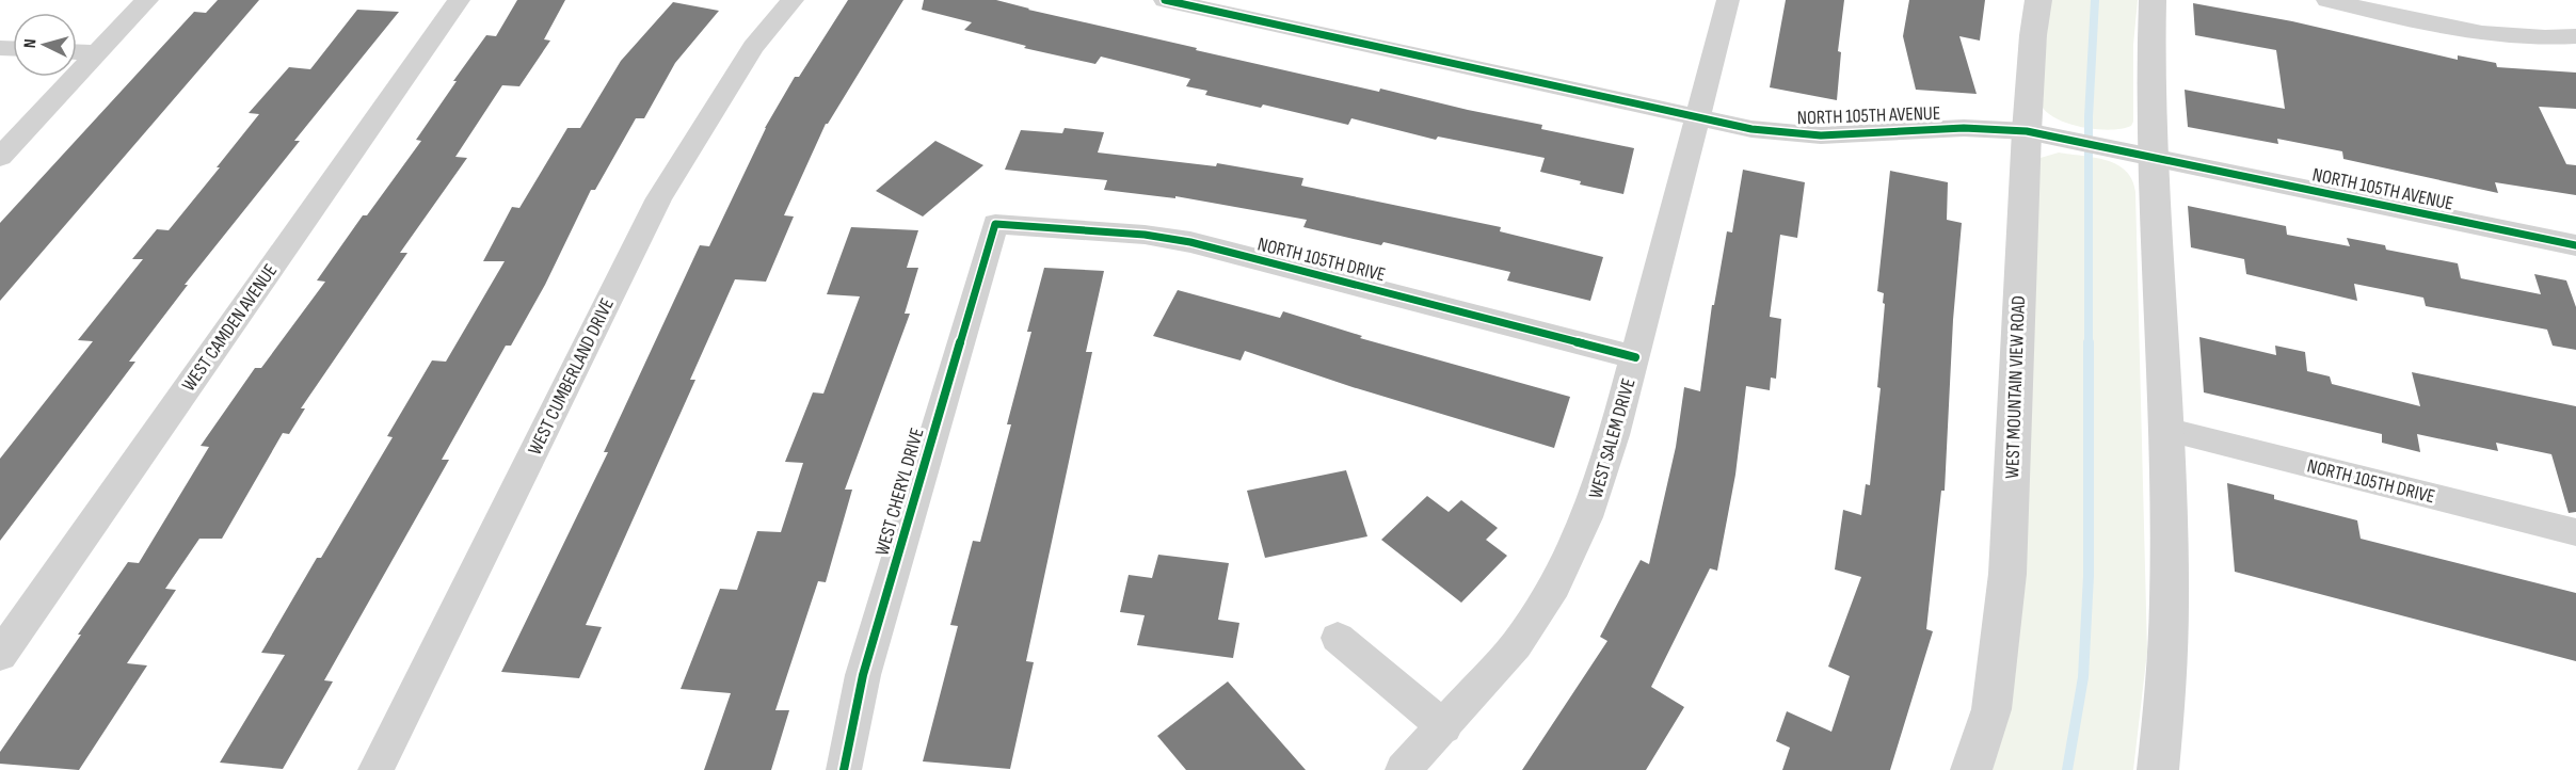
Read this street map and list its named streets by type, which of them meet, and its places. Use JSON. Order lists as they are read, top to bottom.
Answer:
{
  "streets": {
    "street": [
      "NORTH 105TH AVENUE",
      "NORTH 105TH DRIVE",
      "WEST CAMDEN AVENUE",
      "WEST CUMBERLAND DRIVE",
      "WEST MOUNTAIN VIEW ROAD",
      "WEST SALEM DRIVE",
      "WEST CHERYL DRIVE"
    ]
  },
  "crossings": [
    ["NORTH 105TH AVENUE", "WEST MOUNTAIN VIEW ROAD"],
    ["NORTH 105TH AVENUE", "WEST SALEM DRIVE"],
    ["NORTH 105TH DRIVE", "WEST SALEM DRIVE"],
    ["NORTH 105TH DRIVE", "WEST CHERYL DRIVE"]
  ],
  "north": "left"
}
